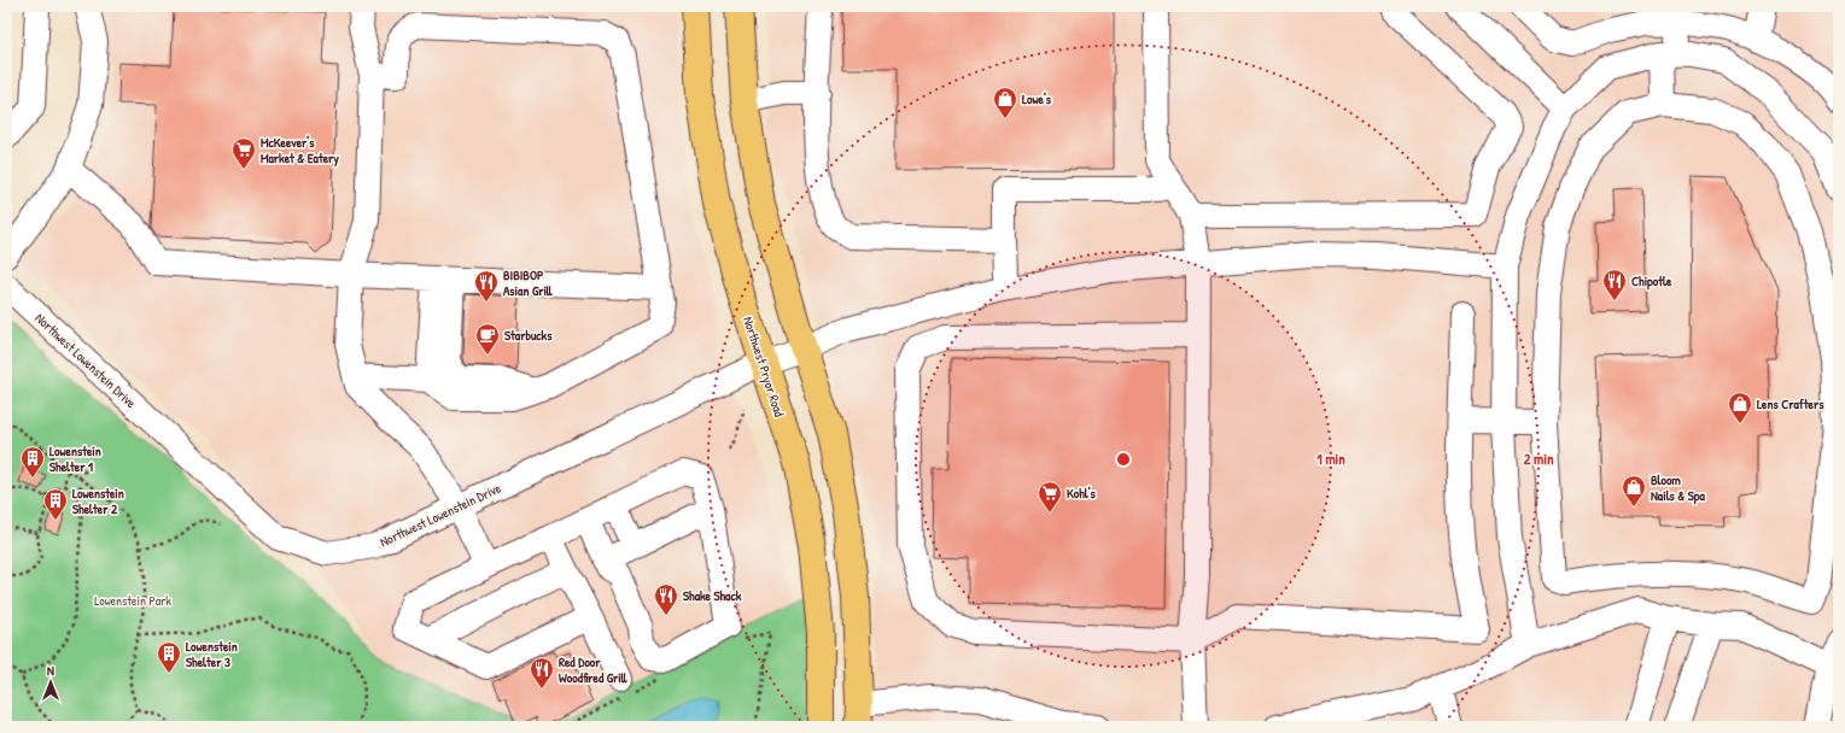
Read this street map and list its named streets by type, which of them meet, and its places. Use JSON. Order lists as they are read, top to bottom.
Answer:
{
  "streets": {
    "main road": ["Northwest Pryor Road"],
    "street": ["Northwest Lowenstein Drive"]
  },
  "crossings": [
    ["Northwest Lowenstein Drive", "Northwest Pryor Road"]
  ],
  "parks": ["Lowenstein Park"],
  "places": {
    "shop": ["Lowe's", "Lens Crafters", "Bloom Nails & Spa"],
    "supermarket": ["McKeever's Market & Eatery", "Kohl's"],
    "restaurant": [
      "Chipotle",
      "BIBIBOP Asian Grill",
      "Shake Shack",
      "Red Door Woodfired Grill"
    ],
    "cafe": ["Starbucks"],
    "building": ["Lowenstein Shelter 1", "Lowenstein Shelter 2", "Lowenstein Shelter 3"]
  },
  "north": "top",
  "rings": ["1 min", "2 min"]
}
